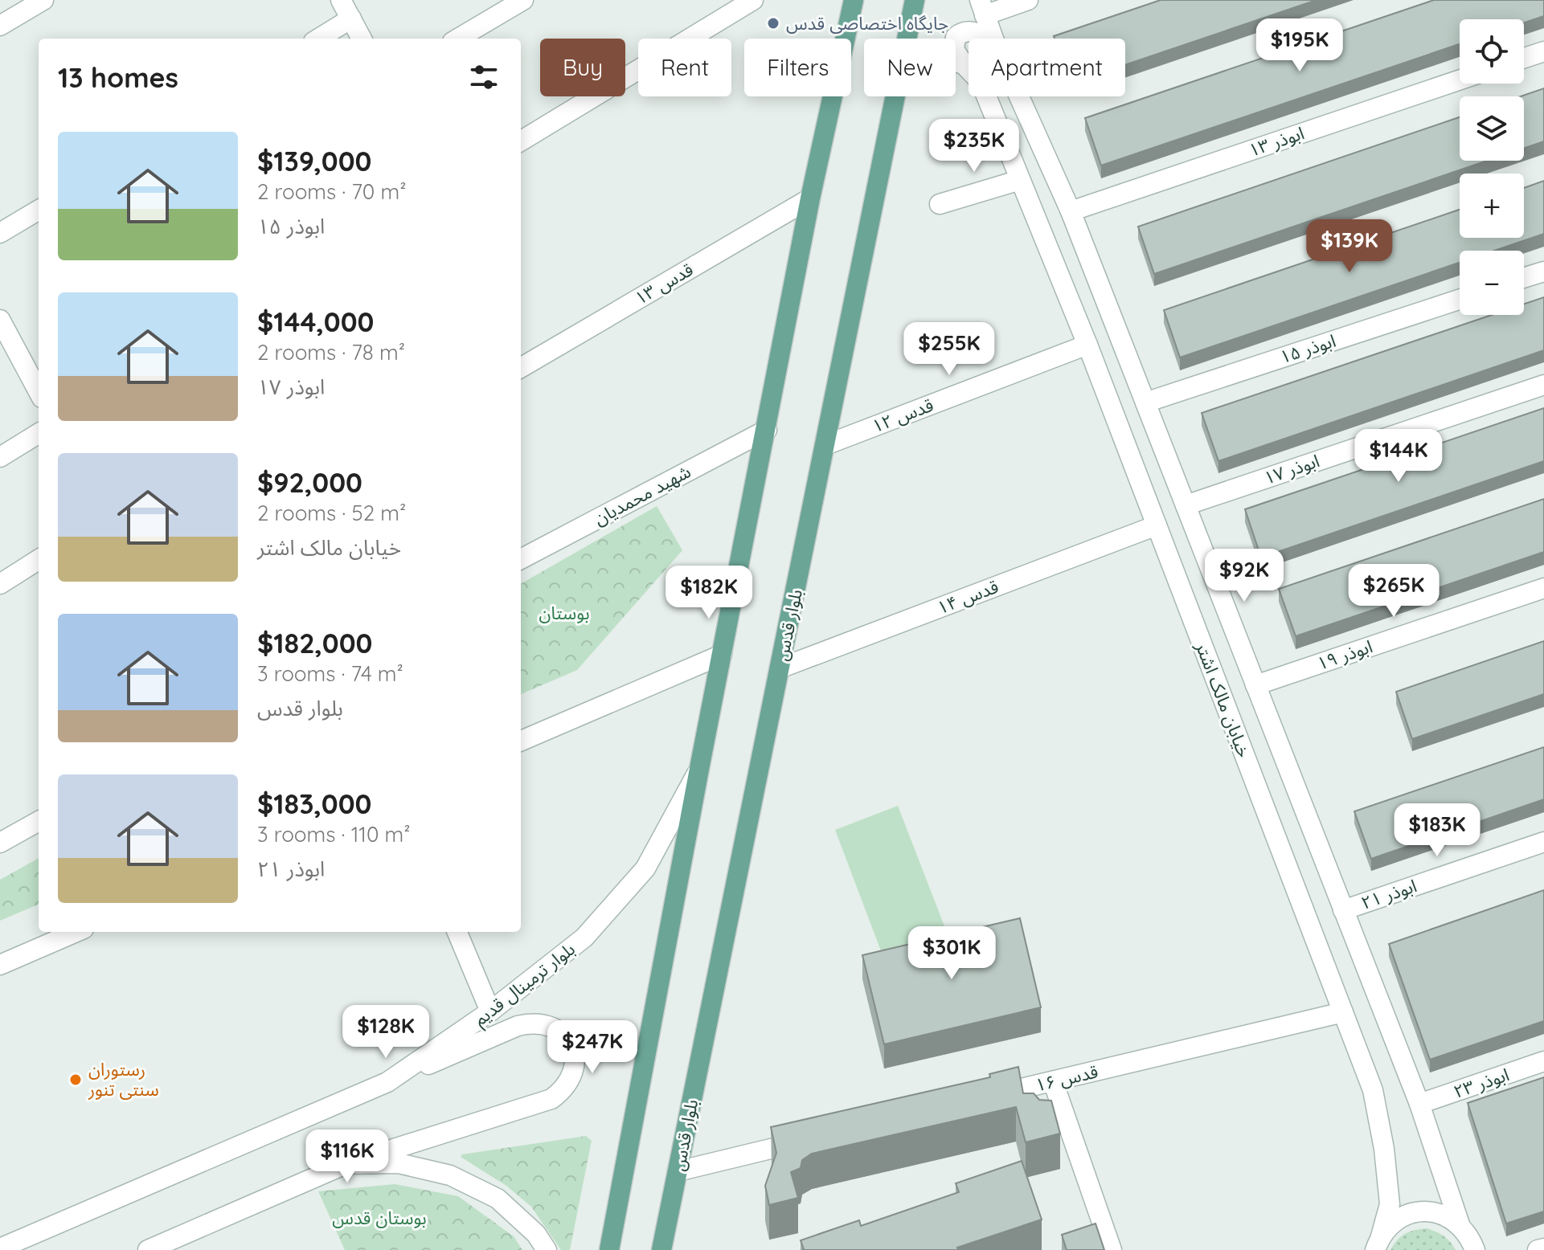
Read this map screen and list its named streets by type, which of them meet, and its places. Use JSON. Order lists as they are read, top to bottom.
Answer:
{
  "streets": {
    "main road": ["بلوار قدس"],
    "street": [
      "ابوذر ۱۳",
      "قدس ۱۳",
      "ابوذر ۱۵",
      "قدس ۱۲",
      "ابوذر ۱۷",
      "شهید محمدیان",
      "قدس ۱۴",
      "ابوذر ۱۹",
      "خیابان مالک اشتر",
      "ابوذر ۲۱",
      "بلوار ترمینال قدیم",
      "قدس ۱۶",
      "ابوذر ۲۳"
    ]
  },
  "crossings": [
    ["ابوذر ۱۳", "خیابان مالک اشتر"],
    ["ابوذر ۱۵", "خیابان مالک اشتر"],
    ["قدس ۱۲", "بلوار قدس"],
    ["قدس ۱۲", "خیابان مالک اشتر"],
    ["ابوذر ۱۷", "خیابان مالک اشتر"],
    ["قدس ۱۴", "بلوار قدس"],
    ["قدس ۱۴", "خیابان مالک اشتر"],
    ["ابوذر ۱۹", "خیابان مالک اشتر"],
    ["خیابان مالک اشتر", "ابوذر ۲۱"],
    ["خیابان مالک اشتر", "قدس ۱۶"],
    ["خیابان مالک اشتر", "ابوذر ۲۳"]
  ],
  "parks": ["بوستان", "بوستان قدس"],
  "places": ["جایگاه اختصاصی قدس", "رستوران سنتی تنور"],
  "page": {
    "price": [
      "$195K",
      "$235K",
      "$139K",
      "$255K",
      "$144K",
      "$92K",
      "$265K",
      "$182K",
      "$183K",
      "$301K",
      "$128K",
      "$247K",
      "$116K"
    ],
    "map_buttons": ["+", "−"],
    "chip": [
      "Buy",
      "Rent",
      "Filters",
      "New",
      "Apartment"
    ],
    "heading": "13 homes",
    "list": [
      {
        "name": "$139,000",
        "note": "2 rooms · 70 m² · ابوذر ۱۵"
      },
      {
        "name": "$144,000",
        "note": "2 rooms · 78 m² · ابوذر ۱۷"
      },
      {
        "name": "$92,000",
        "note": "2 rooms · 52 m² · خیابان مالک اشتر"
      },
      {
        "name": "$182,000",
        "note": "3 rooms · 74 m² · بلوار قدس"
      },
      {
        "name": "$183,000",
        "note": "3 rooms · 110 m² · ابوذر ۲۱"
      }
    ]
  }
}
